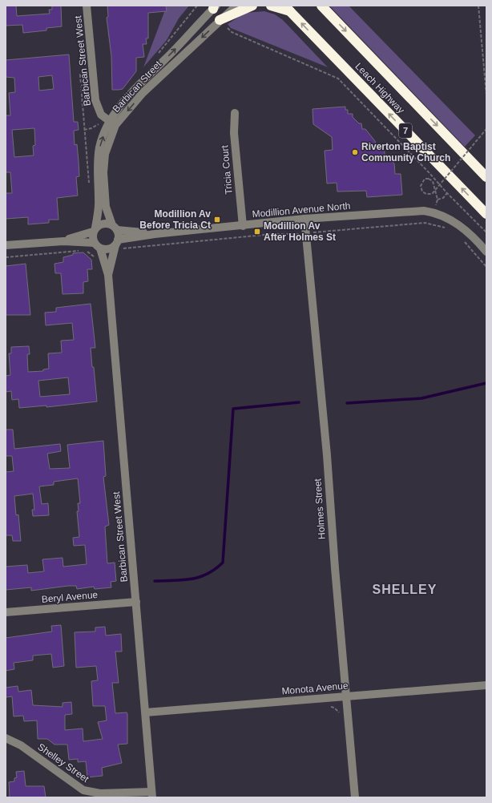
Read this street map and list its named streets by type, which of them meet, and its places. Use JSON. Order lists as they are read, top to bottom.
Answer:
{
  "streets": {
    "highway": ["Leach Highway", "7"],
    "street": [
      "Barbican Street West",
      "Barbican Street",
      "Tricia Court",
      "Modillion Avenue North",
      "Holmes Street",
      "Beryl Avenue",
      "Monota Avenue",
      "Shelley Street"
    ]
  },
  "crossings": [
    ["Barbican Street West", "Barbican Street"],
    ["Barbican Street West", "Modillion Avenue North"],
    ["Barbican Street West", "Beryl Avenue"],
    ["Barbican Street West", "Monota Avenue"],
    ["Barbican Street West", "Shelley Street"],
    ["Barbican Street", "Modillion Avenue North"],
    ["Tricia Court", "Modillion Avenue North"],
    ["Modillion Avenue North", "Holmes Street"],
    ["Holmes Street", "Monota Avenue"]
  ],
  "districts": ["SHELLEY"],
  "places": {
    "other": ["Riverton Baptist Community Church"],
    "transit": ["Modillion Av Before Tricia Ct", "Modillion Av After Holmes St"]
  }
}
